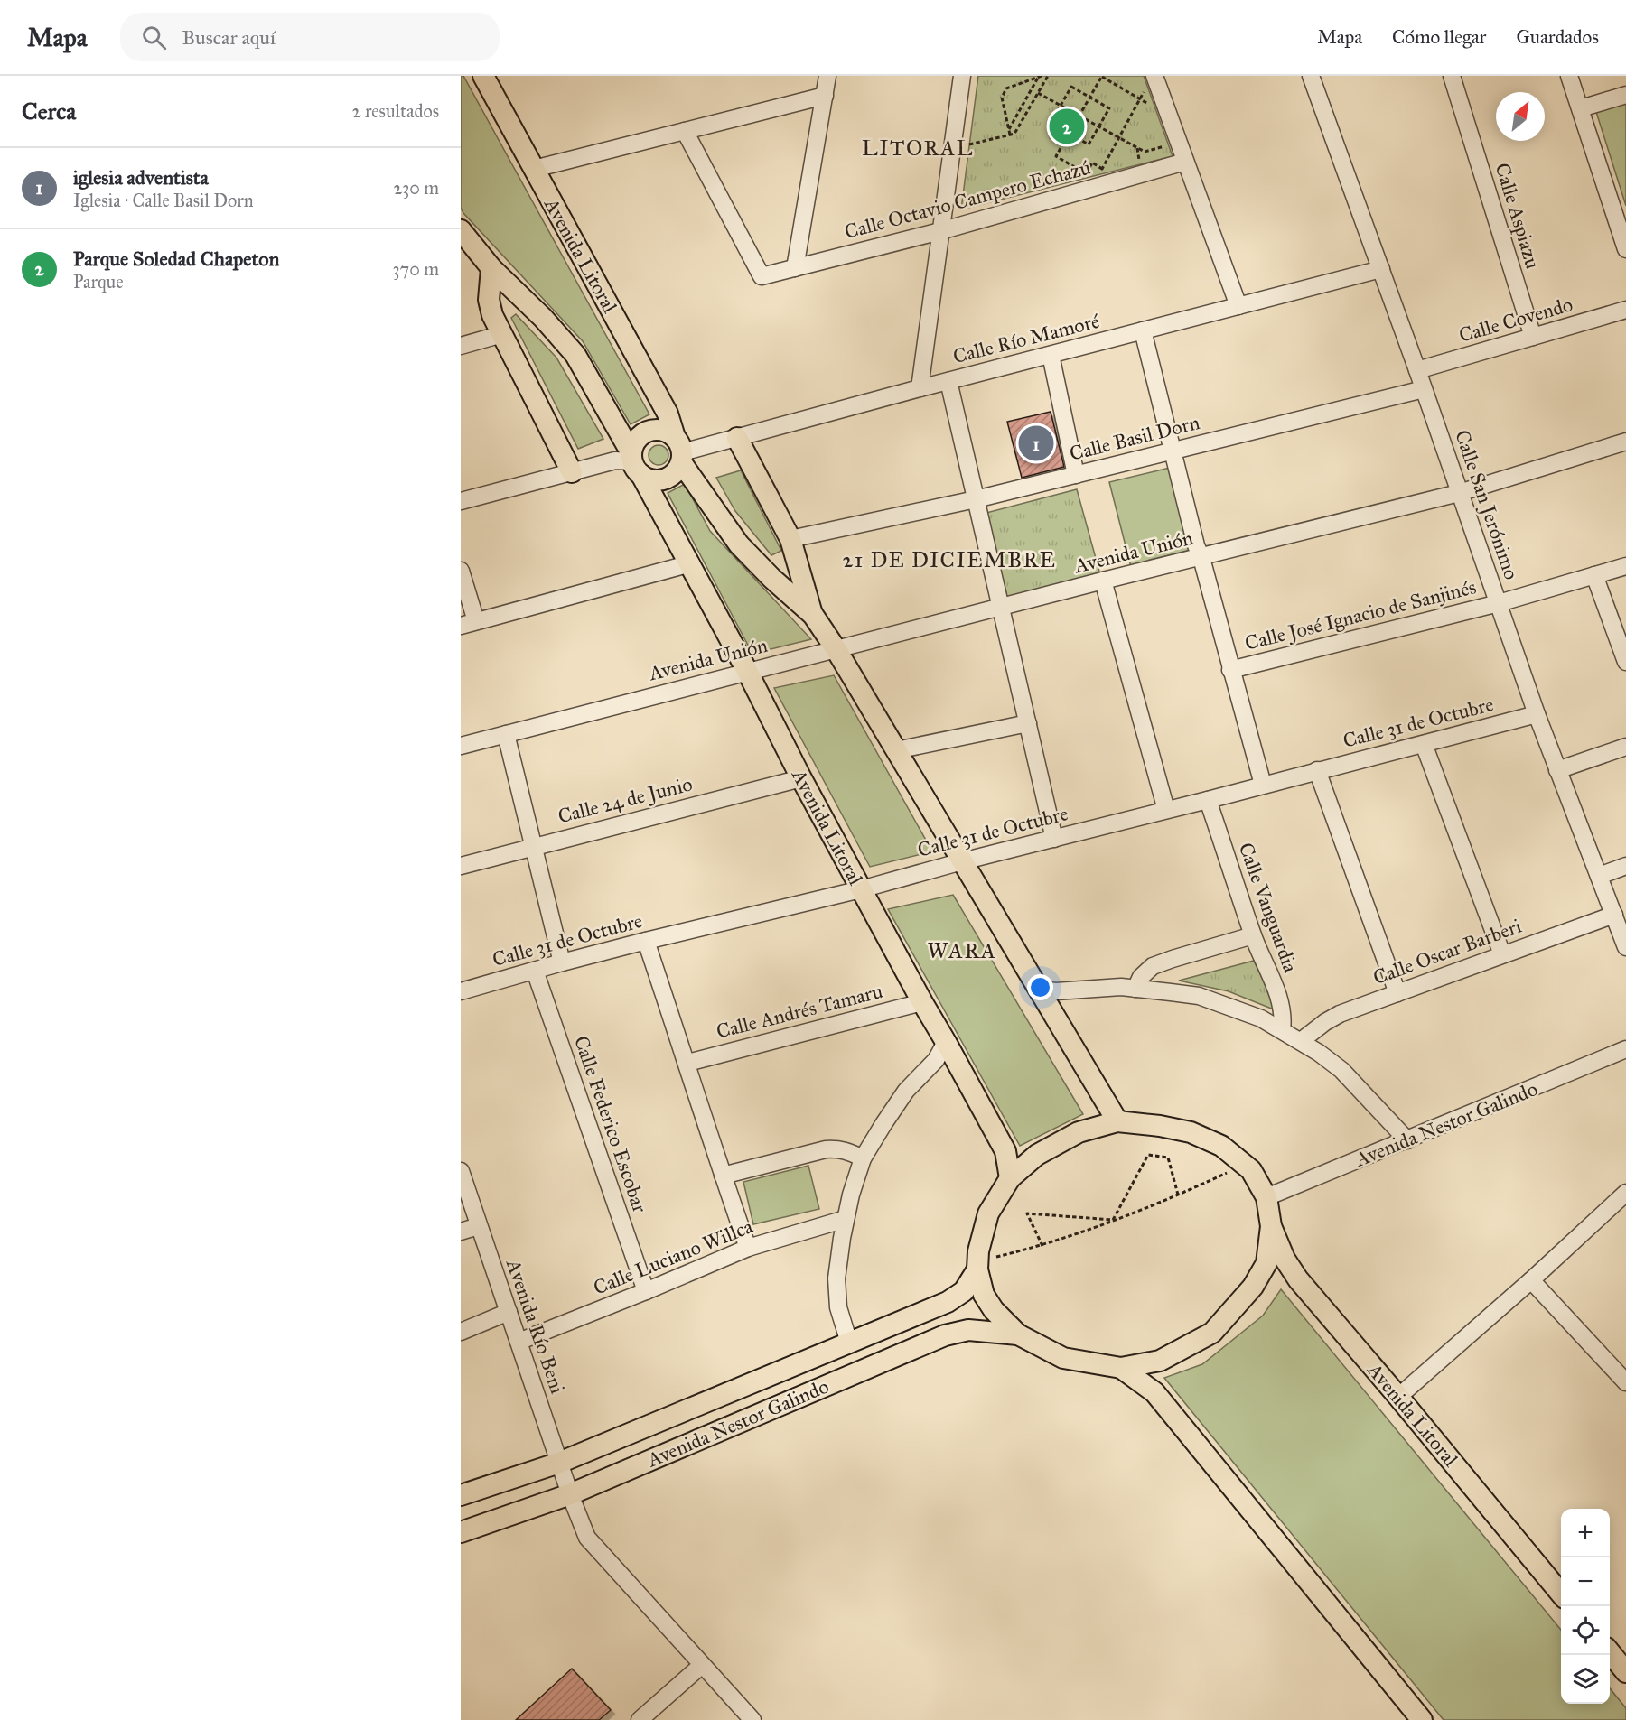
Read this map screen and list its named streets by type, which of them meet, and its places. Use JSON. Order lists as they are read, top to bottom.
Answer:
{
  "streets": {
    "main road": ["Avenida Litoral", "Avenida Nestor Galindo"],
    "street": [
      "Calle Octavio Campero Echazú",
      "Calle Aspiazu",
      "Calle Covendo",
      "Calle Río Mamoré",
      "Calle Basil Dorn",
      "Calle San Jerónimo",
      "Avenida Unión",
      "Calle José Ignacio de Sanjinés",
      "Calle 31 de Octubre",
      "Calle 24 de Junio",
      "Calle Vanguardia",
      "Calle Oscar Barberi",
      "Calle Andrés Tamaru",
      "Calle Federico Escobar",
      "Calle Luciano Willca",
      "Avenida Río Beni"
    ]
  },
  "crossings": [
    ["Calle Aspiazu", "Calle Covendo"],
    ["Avenida Litoral", "Calle Río Mamoré"],
    ["Avenida Litoral", "Avenida Unión"],
    ["Avenida Litoral", "Calle 31 de Octubre"],
    ["Avenida Litoral", "Calle 24 de Junio"],
    ["Avenida Litoral", "Calle Andrés Tamaru"],
    ["Calle Covendo", "Calle San Jerónimo"],
    ["Calle Río Mamoré", "Calle San Jerónimo"],
    ["Calle Basil Dorn", "Calle San Jerónimo"],
    ["Calle San Jerónimo", "Avenida Unión"],
    ["Calle San Jerónimo", "Calle José Ignacio de Sanjinés"],
    ["Calle San Jerónimo", "Calle 31 de Octubre"],
    ["Calle San Jerónimo", "Calle Oscar Barberi"],
    ["Calle 31 de Octubre", "Calle Vanguardia"],
    ["Calle 31 de Octubre", "Calle Federico Escobar"],
    ["Calle Federico Escobar", "Calle Luciano Willca"],
    ["Avenida Nestor Galindo", "Avenida Río Beni"],
    ["Calle Luciano Willca", "Avenida Río Beni"]
  ],
  "districts": ["LITORAL", "21 DE DICIEMBRE", "WARA"],
  "north": "top right",
  "page": {
    "header": "Mapa",
    "search": "Buscar aquí",
    "nav": ["Mapa", "Cómo llegar", "Guardados"],
    "heading": ["Cerca", "2 resultados"],
    "pins": ["2", "1"],
    "list": [
      {
        "mark": "1",
        "name": "iglesia adventista",
        "note": "Iglesia · Calle Basil Dorn",
        "value": "230 m"
      },
      {
        "mark": "2",
        "name": "Parque Soledad Chapeton",
        "note": "Parque",
        "value": "370 m"
      }
    ],
    "map_buttons": ["+", "−"]
  }
}
